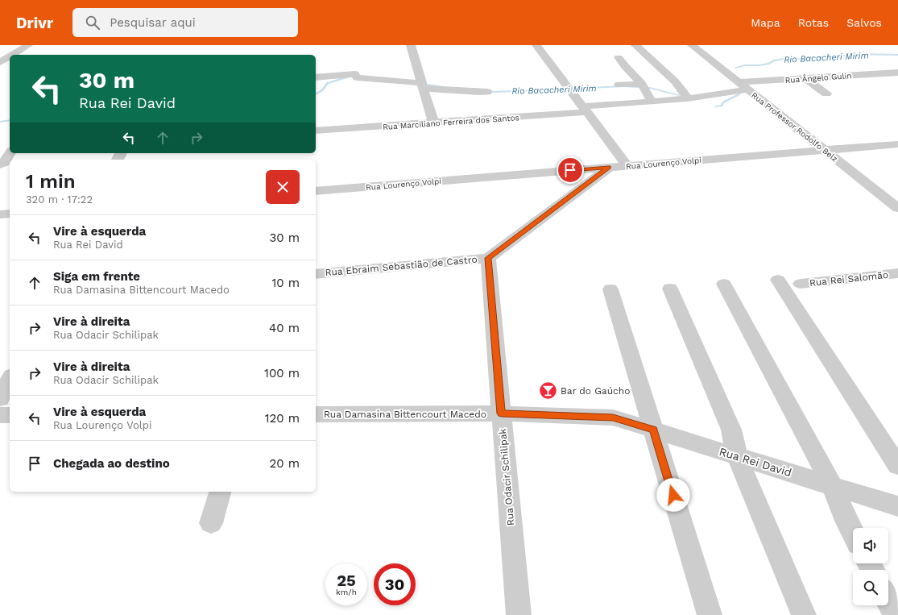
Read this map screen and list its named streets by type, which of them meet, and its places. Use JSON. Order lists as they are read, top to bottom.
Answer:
{
  "streets": {
    "street": [
      "Rua Ângelo Gulin",
      "Rua Marciliano Ferreira dos Santos",
      "Rua Professor Rodolfo Belz",
      "Rua Lourenço Volpi",
      "Rua Ebraim Sebastião de Castro",
      "Rua Rei Salomão",
      "Rua Damasina Bittencourt Macedo",
      "Rua Rei David",
      "Rua Odacir Schilipak"
    ]
  },
  "crossings": [
    ["Rua Ângelo Gulin", "Rua Professor Rodolfo Belz"],
    ["Rua Marciliano Ferreira dos Santos", "Rua Professor Rodolfo Belz"],
    ["Rua Professor Rodolfo Belz", "Rua Lourenço Volpi"],
    ["Rua Ebraim Sebastião de Castro", "Rua Odacir Schilipak"],
    ["Rua Damasina Bittencourt Macedo", "Rua Rei David"],
    ["Rua Damasina Bittencourt Macedo", "Rua Odacir Schilipak"]
  ],
  "water": ["Rio Bacacheri Mirim"],
  "places": {
    "bar": ["Bar do Gaúcho"]
  },
  "page": {
    "header": "Drivr",
    "search": "Pesquisar aqui",
    "nav": ["Mapa", "Rotas", "Salvos"],
    "turn": ["30 m", "Rua Rei David"],
    "heading": ["1 min", "320 m · 17:22"],
    "list": [
      {
        "name": "Vire à esquerda",
        "note": "Rua Rei David",
        "value": "30 m"
      },
      {
        "name": "Siga em frente",
        "note": "Rua Damasina Bittencourt Macedo",
        "value": "10 m"
      },
      {
        "name": "Vire à direita",
        "note": "Rua Odacir Schilipak",
        "value": "40 m"
      },
      {
        "name": "Vire à direita",
        "note": "Rua Odacir Schilipak",
        "value": "100 m"
      },
      {
        "name": "Vire à esquerda",
        "note": "Rua Lourenço Volpi",
        "value": "120 m"
      },
      {
        "name": "Chegada ao destino",
        "value": "20 m"
      }
    ],
    "speed": "25 km/h",
    "limit": "30"
  }
}
